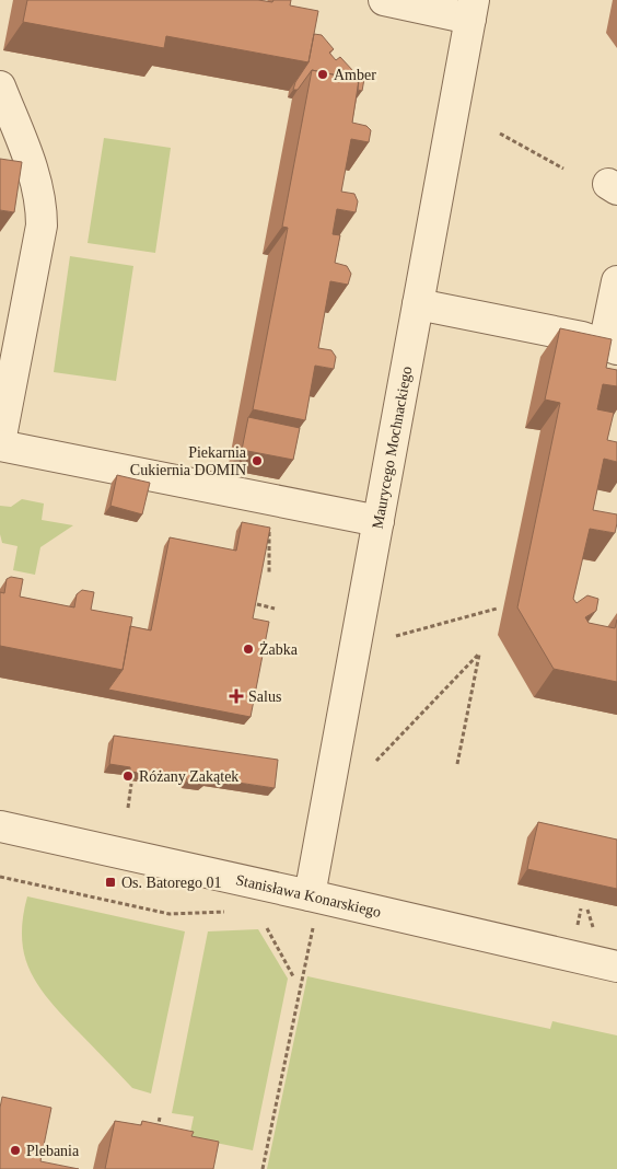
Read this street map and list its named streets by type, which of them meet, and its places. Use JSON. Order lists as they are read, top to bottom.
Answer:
{
  "streets": {
    "street": ["Maurycego Mochnackiego", "Stanisława Konarskiego"]
  },
  "crossings": [
    ["Maurycego Mochnackiego", "Stanisława Konarskiego"]
  ],
  "places": {
    "other": [
      "Amber",
      "Piekarnia Cukiernia DOMIN",
      "Żabka",
      "Różany Zakątek",
      "Plebania"
    ],
    "health": ["Salus"],
    "transit": ["Os. Batorego 01"]
  }
}
